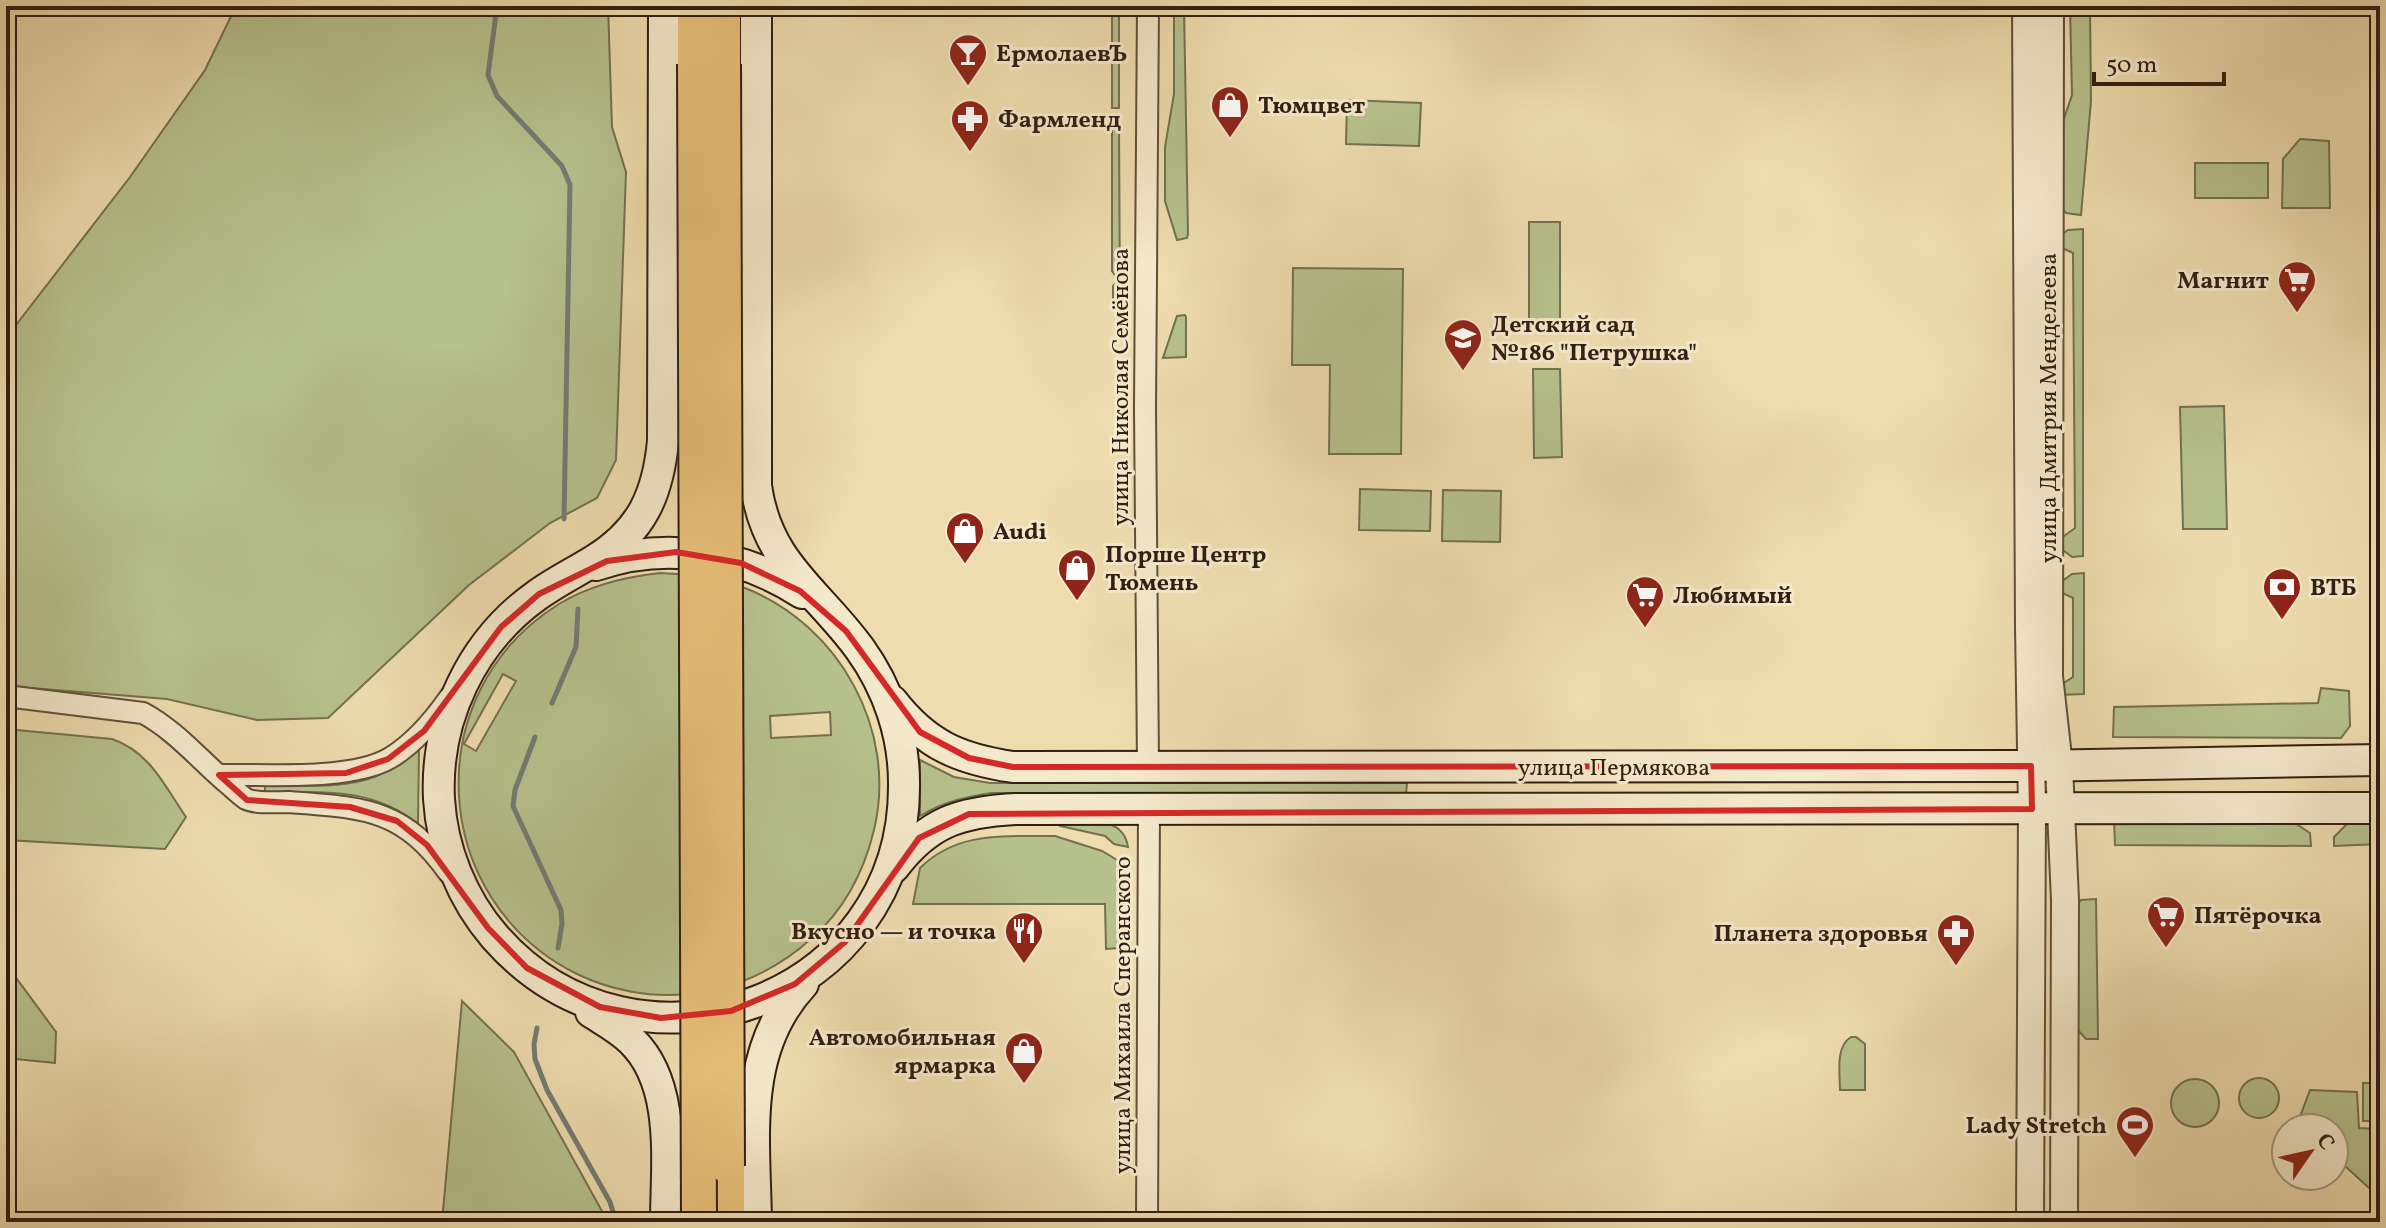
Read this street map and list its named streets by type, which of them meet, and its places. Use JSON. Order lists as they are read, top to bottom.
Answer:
{
  "streets": {
    "main road": ["улица Пермякова"],
    "street": ["улица Николая Семёнова", "улица Дмитрия Менделеева", "улица Михаила Сперанского"]
  },
  "crossings": [
    ["улица Николая Семёнова", "улица Пермякова"],
    ["улица Дмитрия Менделеева", "улица Пермякова"],
    ["улица Пермякова", "улица Михаила Сперанского"]
  ],
  "places": {
    "bar": ["ЕрмолаевЪ"],
    "shop": [
      "Тюмцвет",
      "Audi",
      "Порше Центр Тюмень",
      "Автомобильная ярмарка"
    ],
    "pharmacy": ["Фармленд", "Планета здоровья"],
    "supermarket": ["Магнит", "Любимый", "Пятёрочка"],
    "school or university": ["Детский сад №186 \"Петрушка\""],
    "bank": ["ВТБ"],
    "restaurant": ["Вкусно — и точка"],
    "sports": ["Lady Stretch"]
  },
  "scale_bar": "50 m",
  "north": "top right"
}
